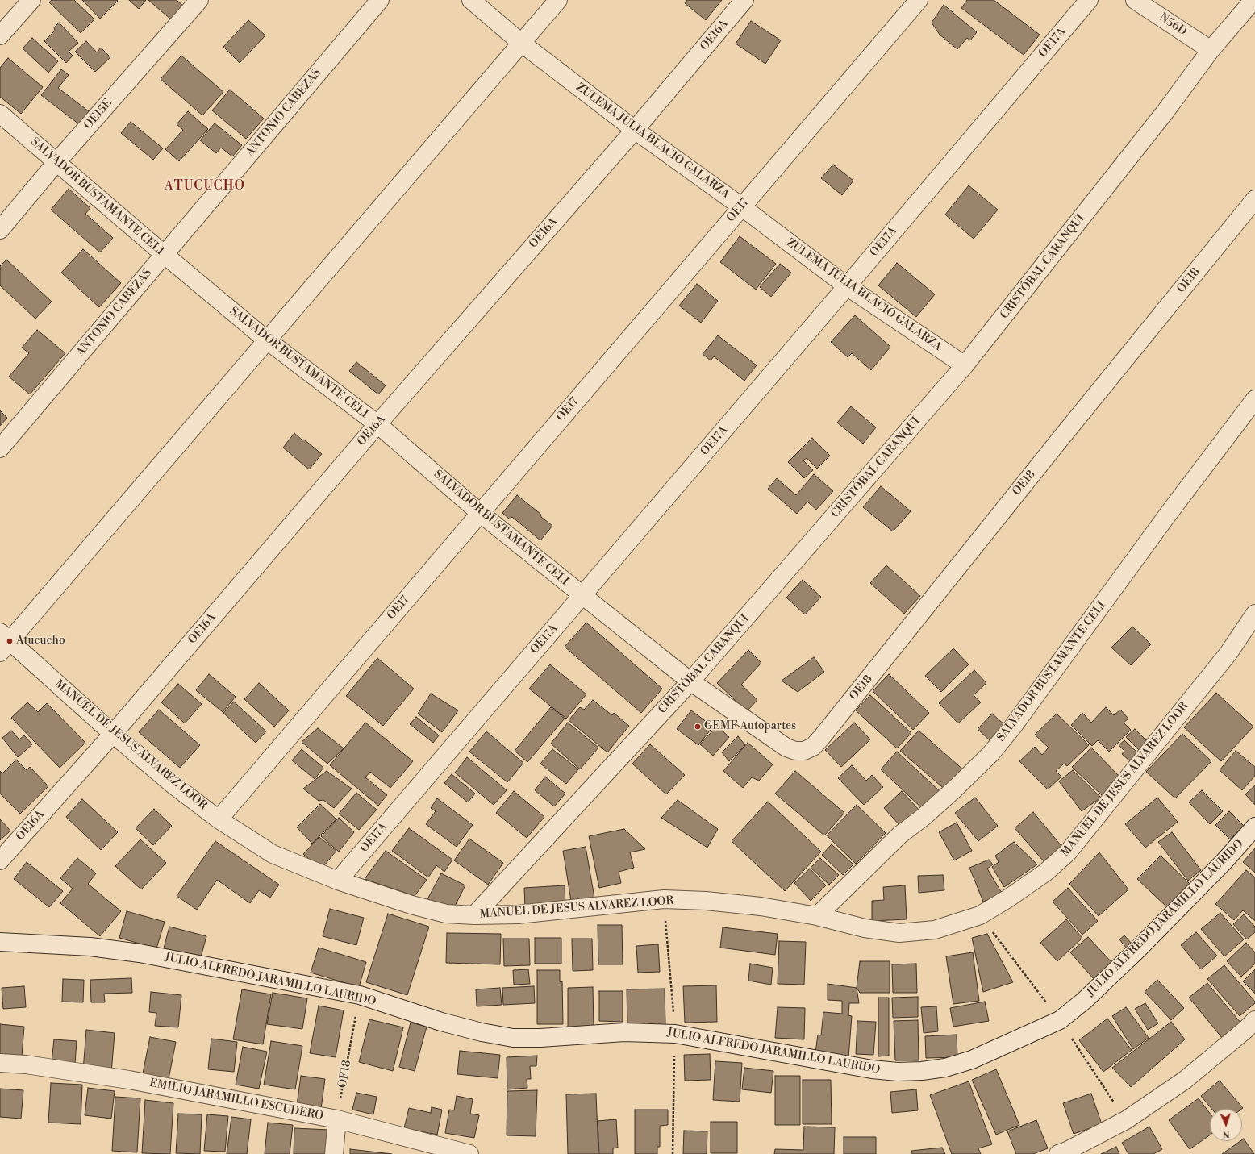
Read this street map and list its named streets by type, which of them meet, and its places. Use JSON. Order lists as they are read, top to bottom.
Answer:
{
  "streets": {
    "street": [
      "N56D",
      "OE16A",
      "OE17A",
      "ANTONIO CABEZAS",
      "OE15E",
      "ZULEMA JULIA BLACIO GALARZA",
      "SALVADOR BUSTAMANTE CELI",
      "OE17",
      "CRISTÓBAL CARANQUI",
      "OE18",
      "MANUEL DE JESUS ALVAREZ LOOR",
      "JULIO ALFREDO JARAMILLO LAURIDO",
      "EMILIO JARAMILLO ESCUDERO"
    ]
  },
  "crossings": [
    ["N56D", "CRISTÓBAL CARANQUI"],
    ["OE16A", "ZULEMA JULIA BLACIO GALARZA"],
    ["OE16A", "SALVADOR BUSTAMANTE CELI"],
    ["OE16A", "MANUEL DE JESUS ALVAREZ LOOR"],
    ["OE17A", "ZULEMA JULIA BLACIO GALARZA"],
    ["OE17A", "SALVADOR BUSTAMANTE CELI"],
    ["OE17A", "MANUEL DE JESUS ALVAREZ LOOR"],
    ["ANTONIO CABEZAS", "SALVADOR BUSTAMANTE CELI"],
    ["OE15E", "SALVADOR BUSTAMANTE CELI"],
    ["ZULEMA JULIA BLACIO GALARZA", "OE17"],
    ["ZULEMA JULIA BLACIO GALARZA", "CRISTÓBAL CARANQUI"],
    ["SALVADOR BUSTAMANTE CELI", "OE17"],
    ["SALVADOR BUSTAMANTE CELI", "CRISTÓBAL CARANQUI"],
    ["SALVADOR BUSTAMANTE CELI", "OE18"],
    ["SALVADOR BUSTAMANTE CELI", "MANUEL DE JESUS ALVAREZ LOOR"],
    ["OE17", "MANUEL DE JESUS ALVAREZ LOOR"],
    ["CRISTÓBAL CARANQUI", "MANUEL DE JESUS ALVAREZ LOOR"],
    ["OE18", "JULIO ALFREDO JARAMILLO LAURIDO"],
    ["OE18", "EMILIO JARAMILLO ESCUDERO"]
  ],
  "districts": ["ATUCUCHO"],
  "places": ["Atucucho", "GEMF Autopartes"],
  "north": "bottom"
}
